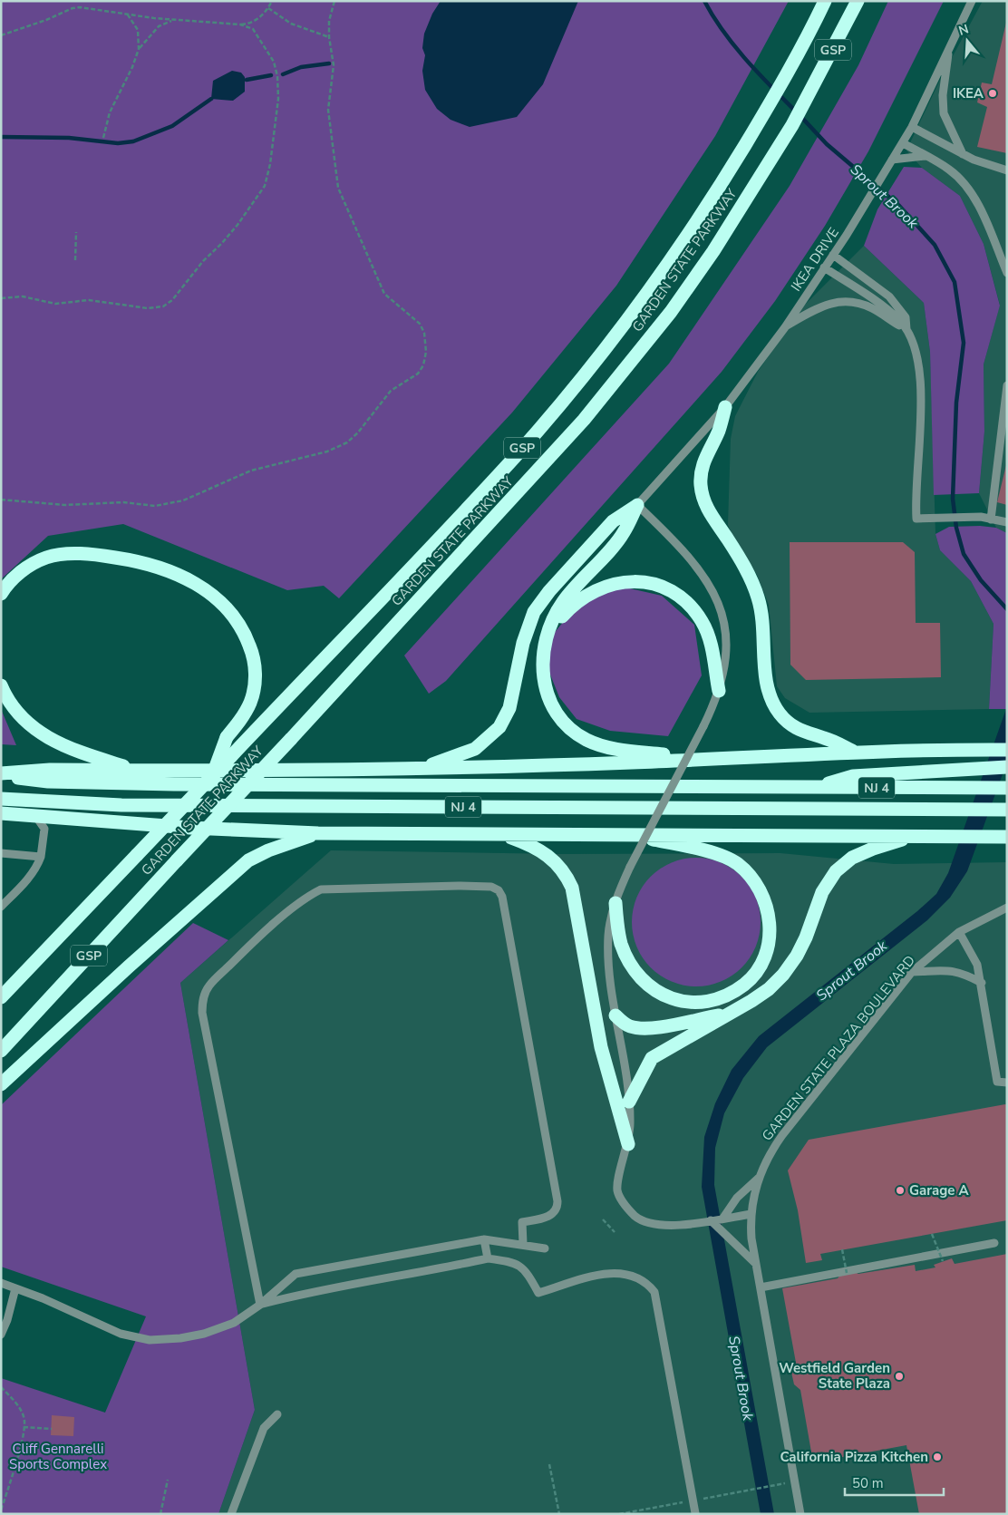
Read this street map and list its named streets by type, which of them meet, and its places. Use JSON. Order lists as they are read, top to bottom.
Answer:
{
  "streets": {
    "highway": ["GSP", "GARDEN STATE PARKWAY", "NJ 4"],
    "street": ["IKEA DRIVE", "GARDEN STATE PLAZA BOULEVARD"]
  },
  "water": ["Sprout Brook"],
  "parks": ["Cliff Gennarelli Sports Complex"],
  "places": [
    "IKEA",
    "Garage A",
    "Westfield Garden State Plaza",
    "California Pizza Kitchen"
  ],
  "scale_bar": "50 m",
  "north": "top"
}
